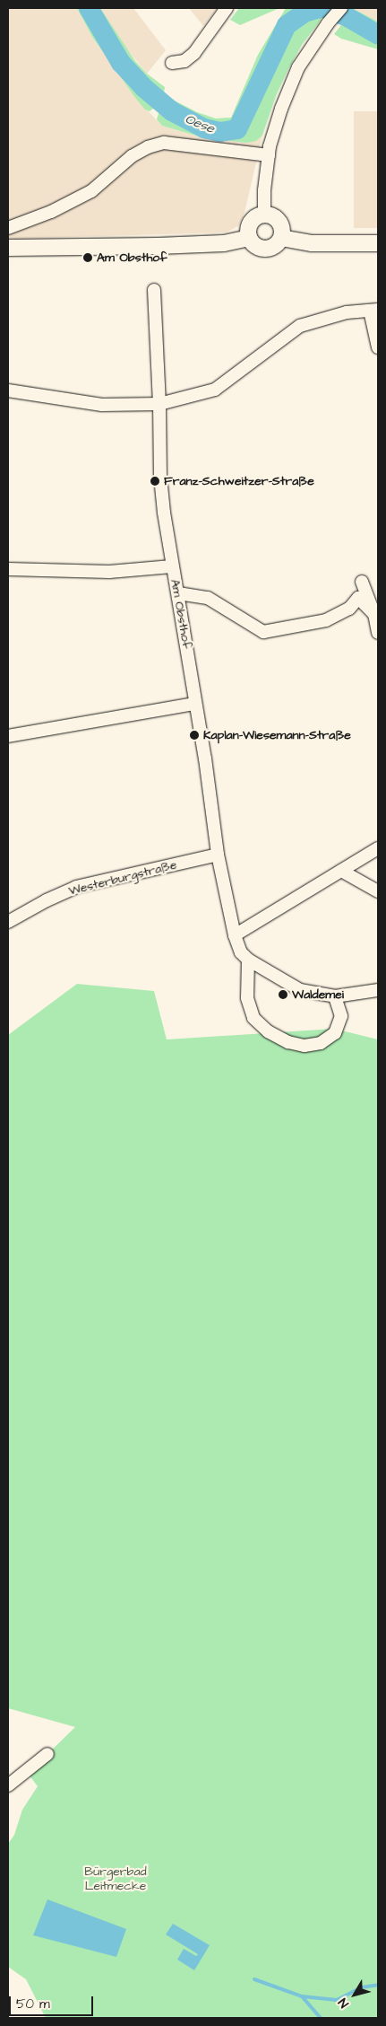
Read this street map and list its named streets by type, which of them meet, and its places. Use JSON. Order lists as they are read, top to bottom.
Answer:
{
  "streets": {
    "street": ["Am Obsthof", "Westerburgstraße"]
  },
  "crossings": [
    ["Am Obsthof", "Westerburgstraße"]
  ],
  "water": ["Oese"],
  "parks": ["Bürgerbad Leitmecke"],
  "places": [
    "Am Obsthof",
    "Franz-Schweitzer-Straße",
    "Kaplan-Wiesemann-Straße",
    "Waldemei"
  ],
  "scale_bar": "50 m",
  "north": "bottom left"
}
